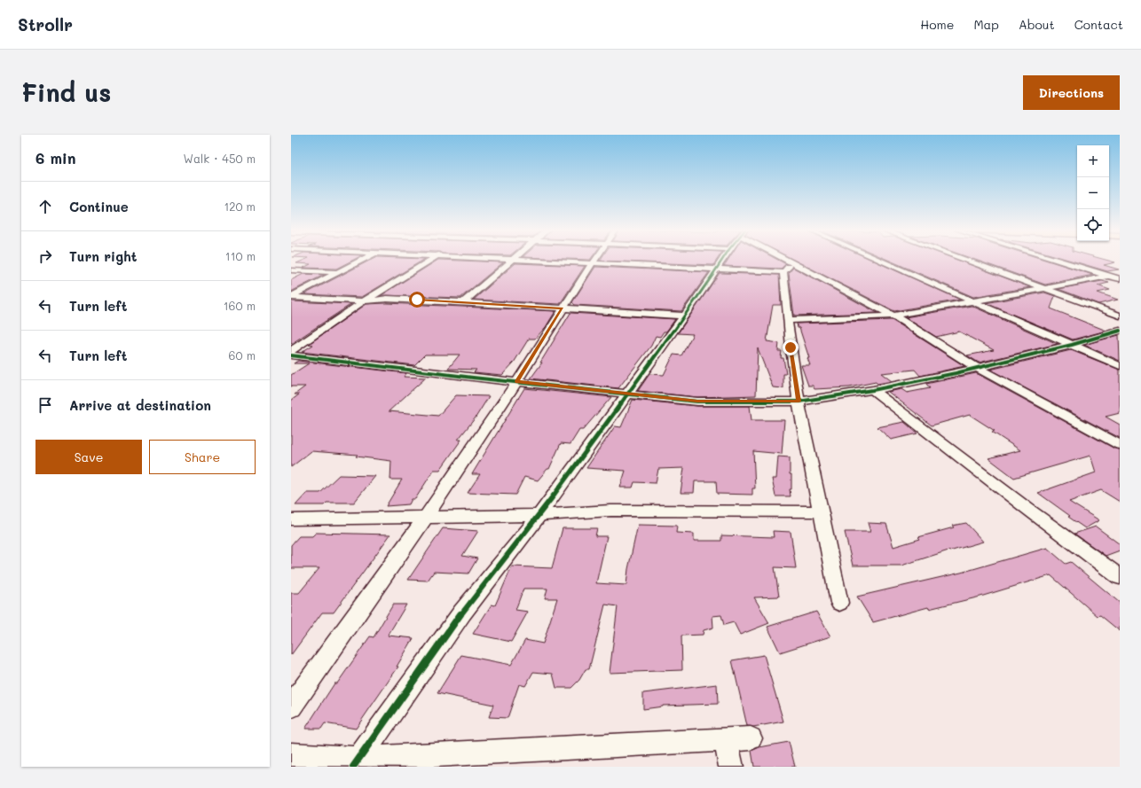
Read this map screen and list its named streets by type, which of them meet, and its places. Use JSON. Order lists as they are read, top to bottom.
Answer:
{
  "page": {
    "header": "Strollr",
    "nav": [
      "Home",
      "Map",
      "About",
      "Contact"
    ],
    "buttons": [
      "Directions",
      ["Save", "Share"]
    ],
    "title": "Find us",
    "heading": ["6 min", "Walk · 450 m"],
    "map_buttons": ["+", "−"],
    "list": [
      ["Continue", "120 m"],
      ["Turn right", "110 m"],
      ["Turn left", "160 m"],
      ["Turn left", "60 m"],
      "Arrive at destination"
    ]
  }
}
